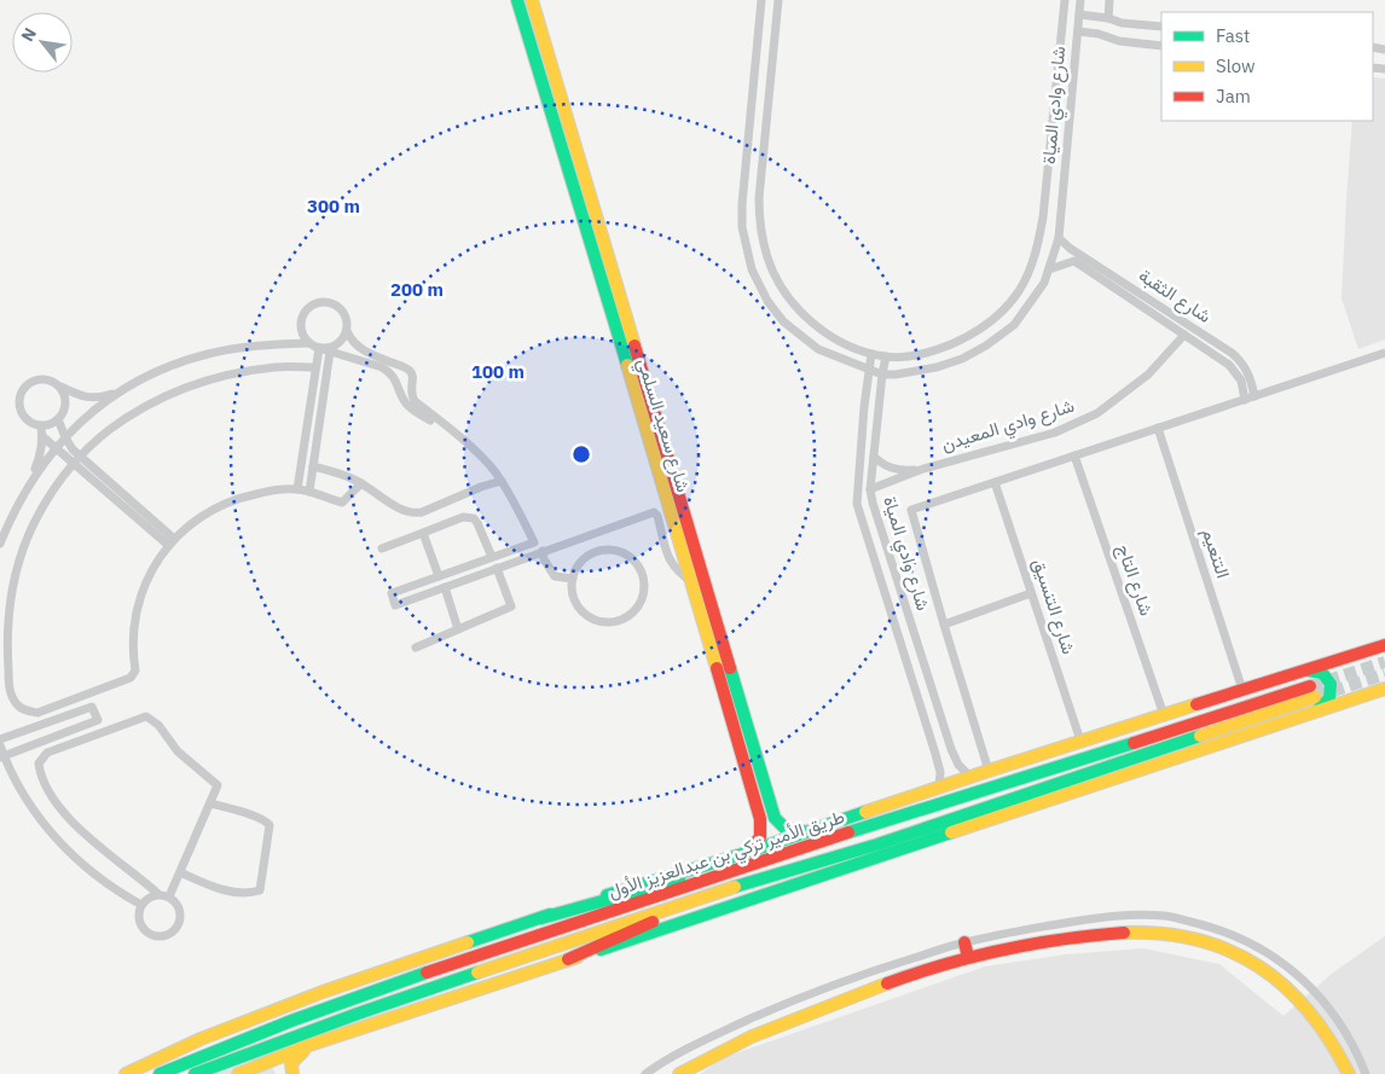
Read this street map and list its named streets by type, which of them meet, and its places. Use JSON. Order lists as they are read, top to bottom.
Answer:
{
  "streets": {
    "main road": ["شارع سعيد السلمي", "طريق الأمير تركي بن عبدالعزيز الأول"],
    "street": [
      "شارع وادي المياة",
      "شارع الثقبة",
      "شارع وادي المعيدن",
      "التنعيم",
      "شارع التاج",
      "شارع التنسيق"
    ]
  },
  "crossings": [
    ["شارع وادي المياة", "شارع الثقبة"],
    ["شارع الثقبة", "شارع وادي المعيدن"]
  ],
  "legend": ["Fast", "Slow", "Jam"],
  "north": "top left",
  "rings": ["300 m", "200 m", "100 m"]
}
